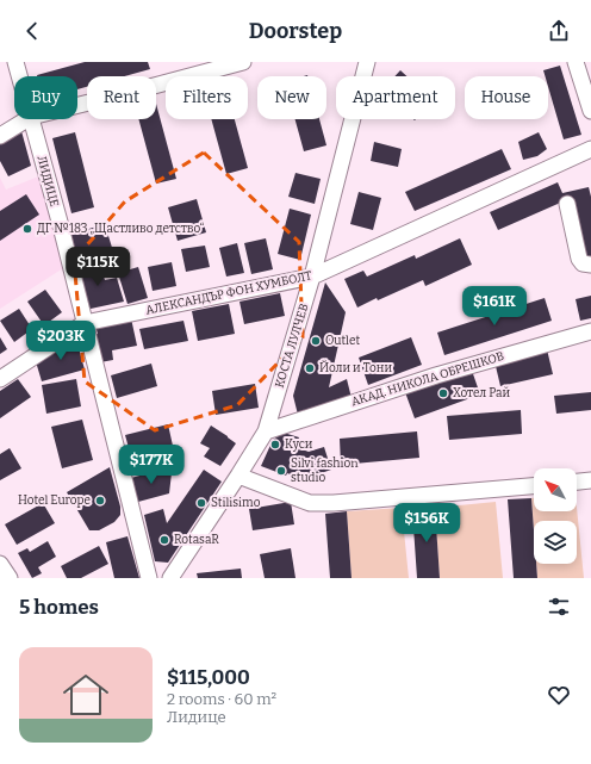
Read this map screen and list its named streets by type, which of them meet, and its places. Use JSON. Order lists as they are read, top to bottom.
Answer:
{
  "streets": {
    "street": [
      "ЛИДИЦЕ",
      "АЛЕКСАНДЪР ФОН ХУМБОЛТ",
      "КОСТА ЛУЛЧЕВ",
      "АКАД. НИКОЛА ОБРЕШКОВ"
    ]
  },
  "crossings": [
    ["ЛИДИЦЕ", "АЛЕКСАНДЪР ФОН ХУМБОЛТ"],
    ["АЛЕКСАНДЪР ФОН ХУМБОЛТ", "КОСТА ЛУЛЧЕВ"],
    ["КОСТА ЛУЛЧЕВ", "АКАД. НИКОЛА ОБРЕШКОВ"]
  ],
  "places": [
    "ДГ №183 „Щастливо детство“",
    "Outlet",
    "Йоли и Тони",
    "Хотел Рай",
    "Куси",
    "Silvi fashion studio",
    "Hotel Europe",
    "Stilisimo",
    "RotasaR"
  ],
  "north": "top left",
  "page": {
    "header": "Doorstep",
    "chip": [
      "Buy",
      "Rent",
      "Filters",
      "New",
      "Apartment",
      "House"
    ],
    "price": [
      "$115K",
      "$161K",
      "$203K",
      "$177K",
      "$156K"
    ],
    "heading": "5 homes",
    "list": [
      {
        "name": "$115,000",
        "note": "2 rooms · 60 m² · Лидице"
      }
    ]
  }
}
